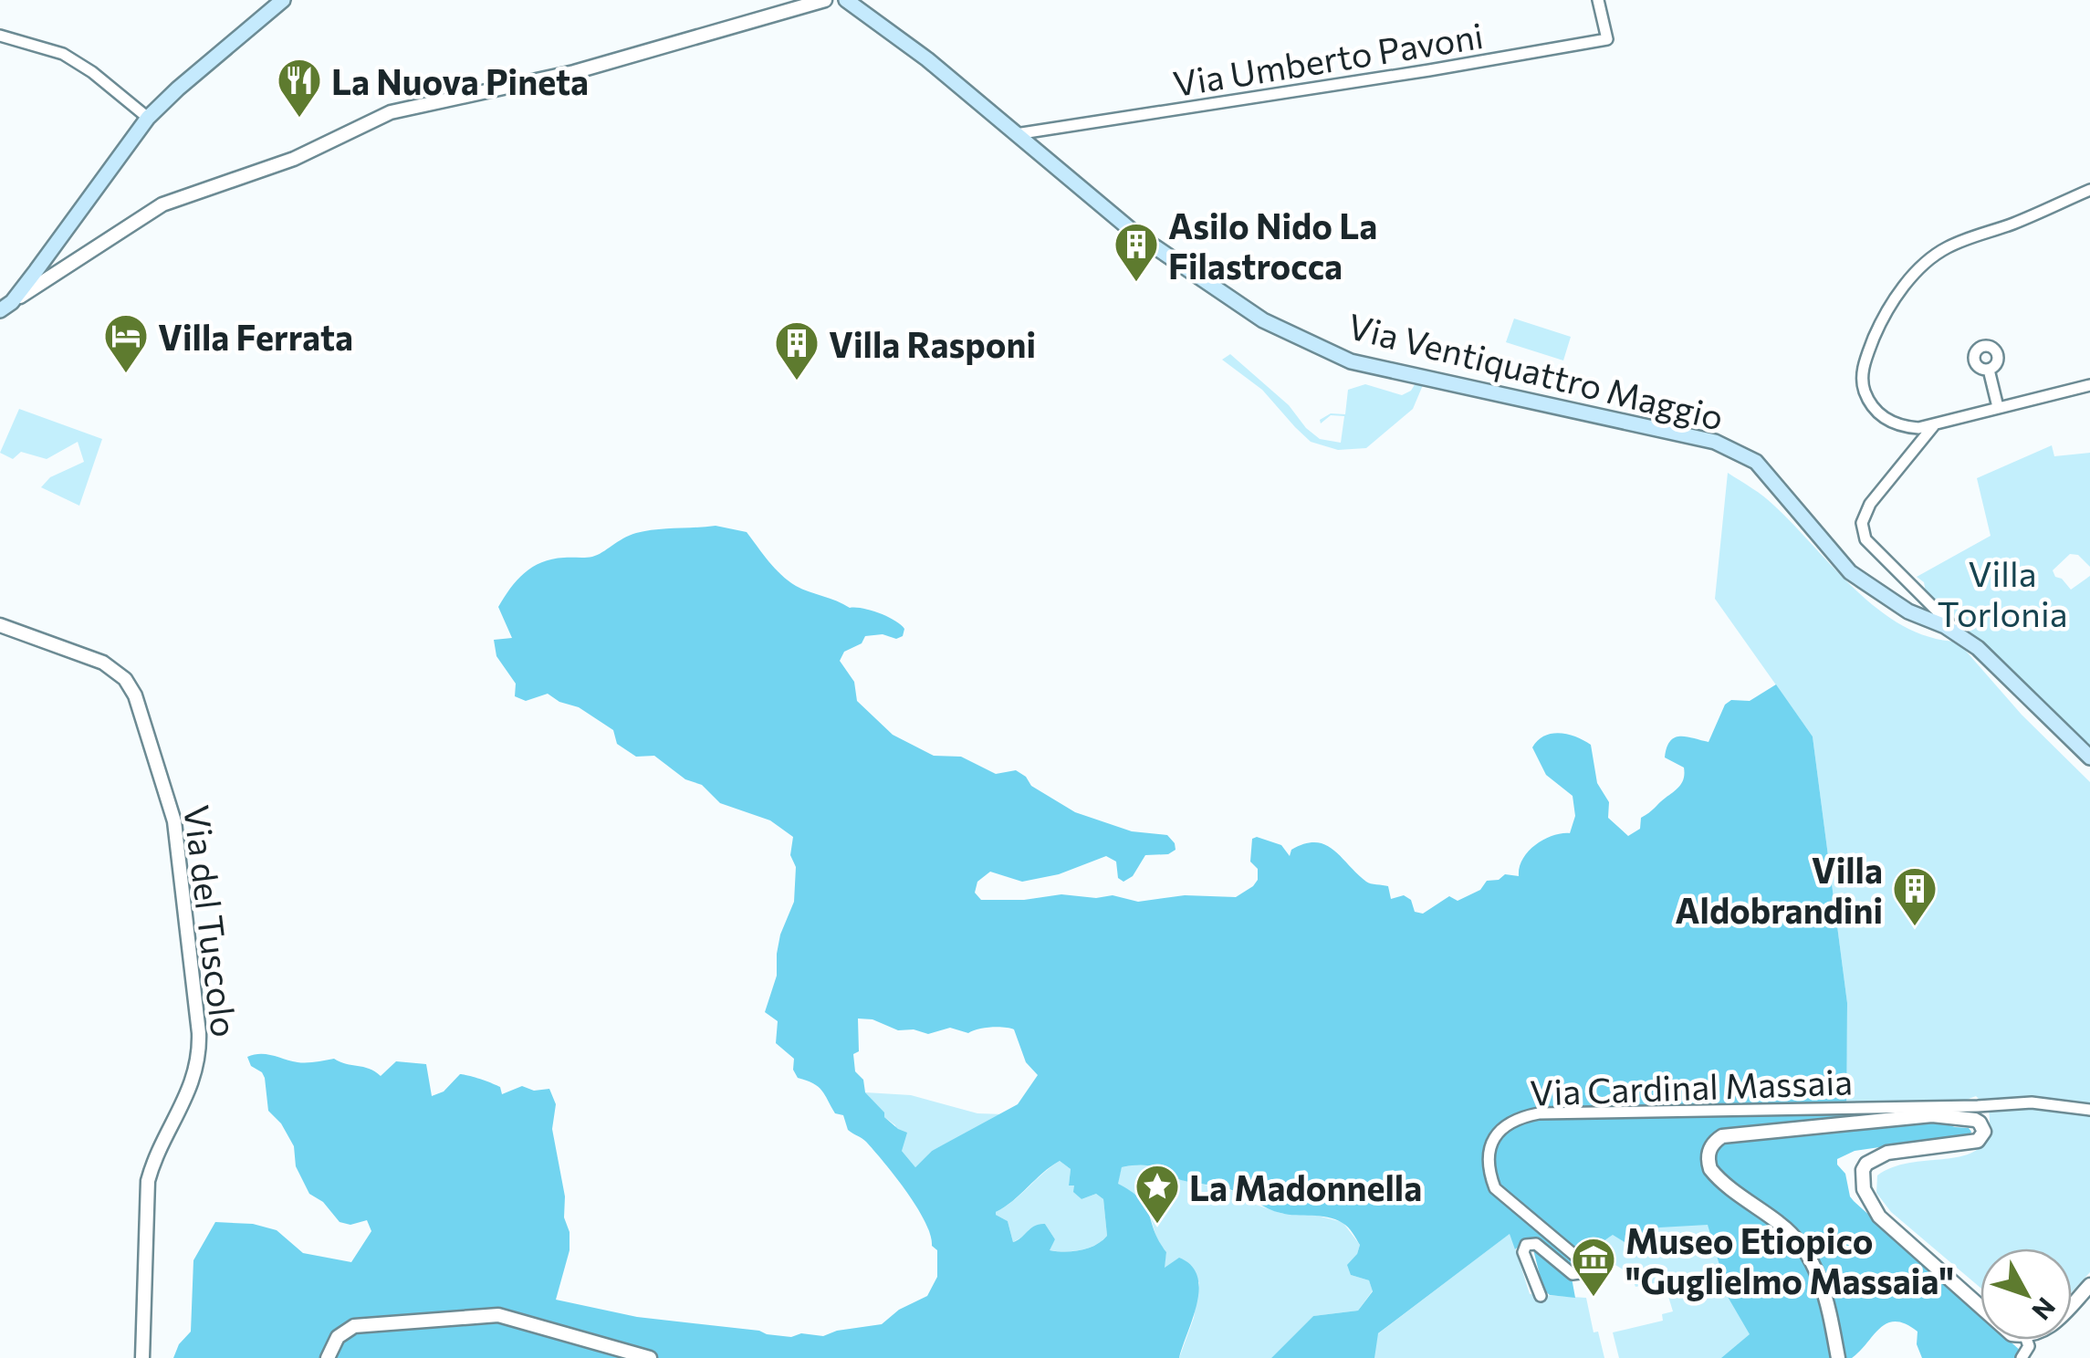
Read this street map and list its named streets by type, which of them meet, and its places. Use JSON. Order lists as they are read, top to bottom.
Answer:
{
  "streets": {
    "main road": ["Via Ventiquattro Maggio"],
    "street": ["Via Umberto Pavoni", "Via del Tuscolo", "Via Cardinal Massaia"]
  },
  "crossings": [
    ["Via Umberto Pavoni", "Via Ventiquattro Maggio"]
  ],
  "parks": ["Villa Torlonia"],
  "places": {
    "restaurant": ["La Nuova Pineta"],
    "building": ["Asilo Nido La Filastrocca", "Villa Rasponi", "Villa Aldobrandini"],
    "hotel": ["Villa Ferrata"],
    "place": ["La Madonnella"],
    "museum": ["Museo Etiopico \"Guglielmo Massaia\""]
  },
  "north": "bottom right"
}
